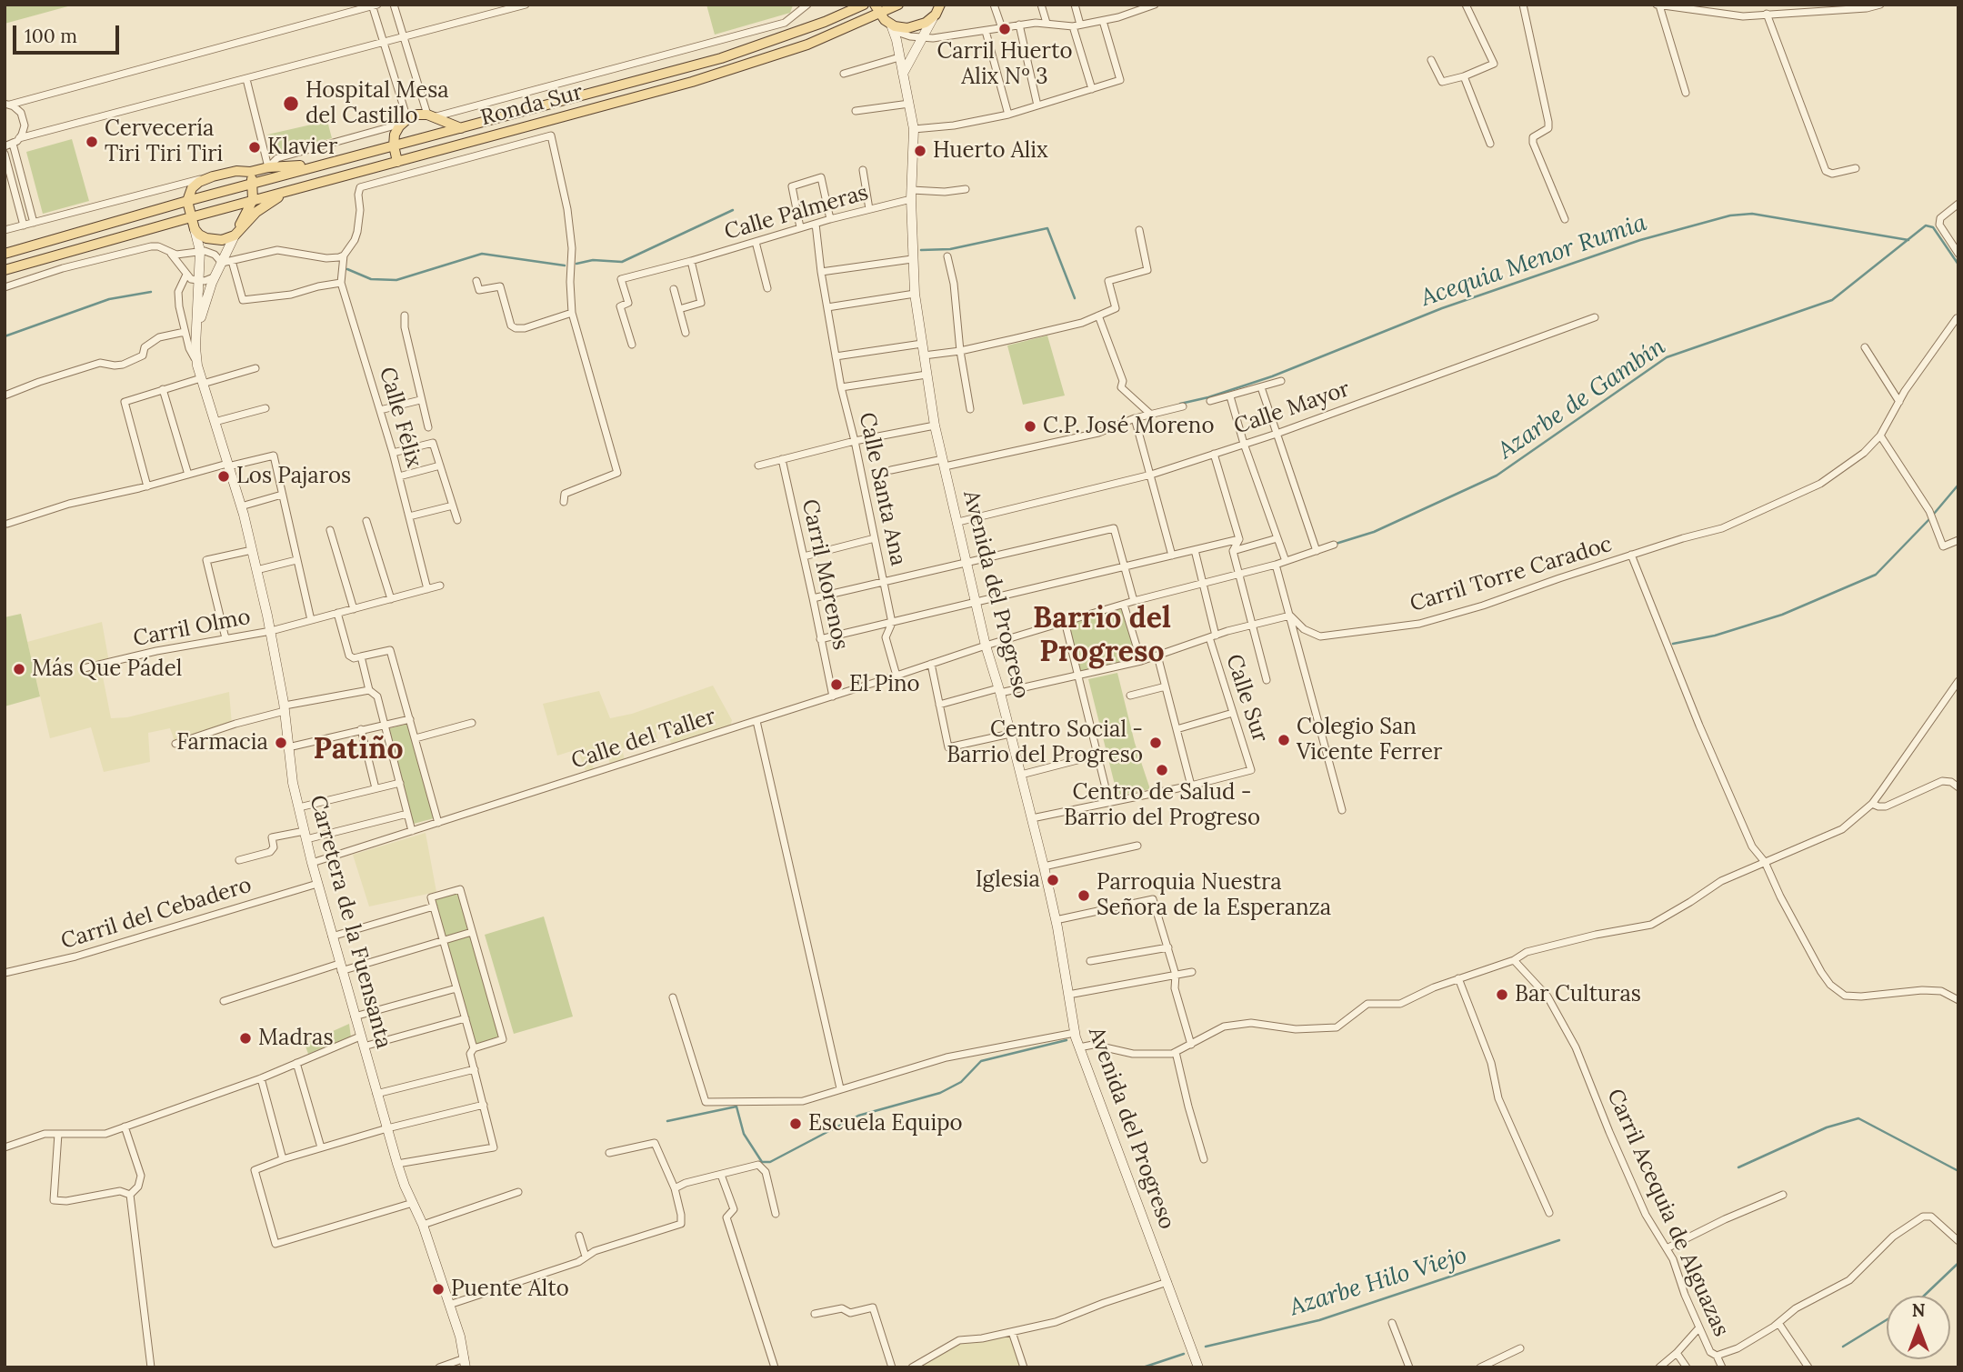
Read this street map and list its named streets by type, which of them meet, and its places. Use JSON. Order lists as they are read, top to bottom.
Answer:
{
  "streets": {
    "main road": ["Ronda Sur", "Avenida del Progreso", "Carretera de la Fuensanta"],
    "street": [
      "Calle Palmeras",
      "Calle Mayor",
      "Calle Félix",
      "Calle Santa Ana",
      "Carril Morenos",
      "Carril Torre Caradoc",
      "Carril Olmo",
      "Calle Sur",
      "Calle del Taller",
      "Carril del Cebadero",
      "Carril Acequia de Alguazas"
    ]
  },
  "crossings": [
    ["Calle Palmeras", "Calle Santa Ana"],
    ["Calle Palmeras", "Avenida del Progreso"],
    ["Calle Mayor", "Avenida del Progreso"],
    ["Calle Félix", "Carril Olmo"],
    ["Calle Santa Ana", "Calle del Taller"],
    ["Carril Morenos", "Calle del Taller"],
    ["Avenida del Progreso", "Calle del Taller"],
    ["Carril Olmo", "Carretera de la Fuensanta"],
    ["Calle Sur", "Calle del Taller"],
    ["Calle del Taller", "Carretera de la Fuensanta"],
    ["Carril del Cebadero", "Carretera de la Fuensanta"]
  ],
  "districts": ["Barrio del Progreso", "Patiño"],
  "water": ["Acequia Menor Rumia", "Azarbe de Gambín", "Azarbe Hilo Viejo"],
  "places": [
    "Carril Huerto Alix Nº 3",
    "Hospital Mesa del Castillo",
    "Cervecería Tiri Tiri Tiri",
    "Klavier",
    "Huerto Alix",
    "C.P. José Moreno",
    "Los Pajaros",
    "Más Que Pádel",
    "El Pino",
    "Colegio San Vicente Ferrer",
    "Farmacia",
    "Centro Social - Barrio del Progreso",
    "Centro de Salud - Barrio del Progreso",
    "Iglesia",
    "Parroquia Nuestra Señora de la Esperanza",
    "Bar Culturas",
    "Madras",
    "Escuela Equipo",
    "Puente Alto"
  ],
  "scale_bar": "100 m",
  "north": "top"
}
